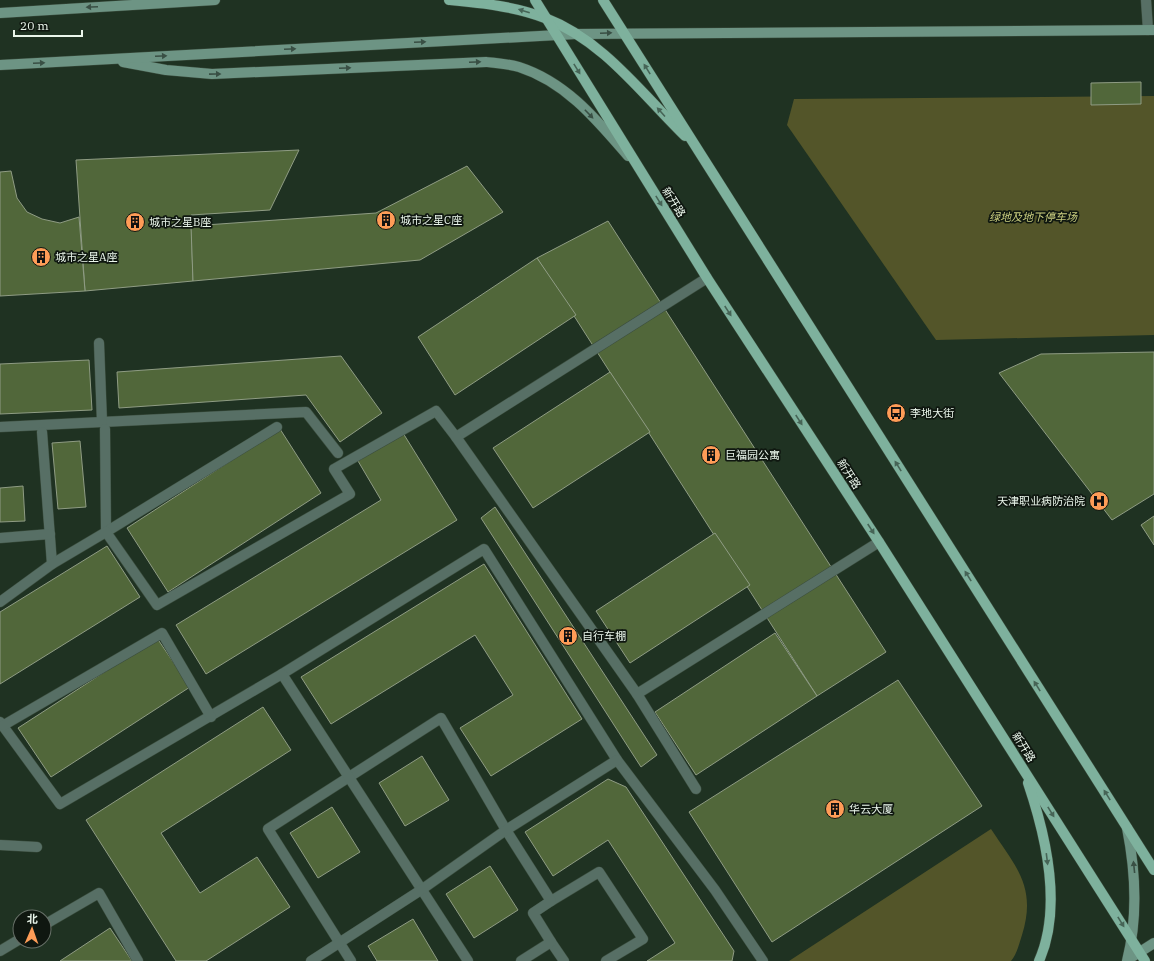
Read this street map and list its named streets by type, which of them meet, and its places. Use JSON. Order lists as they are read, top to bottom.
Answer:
{
  "streets": {
    "main road": ["新开路"]
  },
  "parks": ["绿地及地下停车场"],
  "places": {
    "building": [
      "城市之星C座",
      "城市之星B座",
      "城市之星A座",
      "巨福园公寓",
      "自行车棚",
      "华云大厦"
    ],
    "bus stop": ["李地大街"],
    "hospital": ["天津职业病防治院"]
  },
  "scale_bar": "20 m",
  "north": "top"
}
